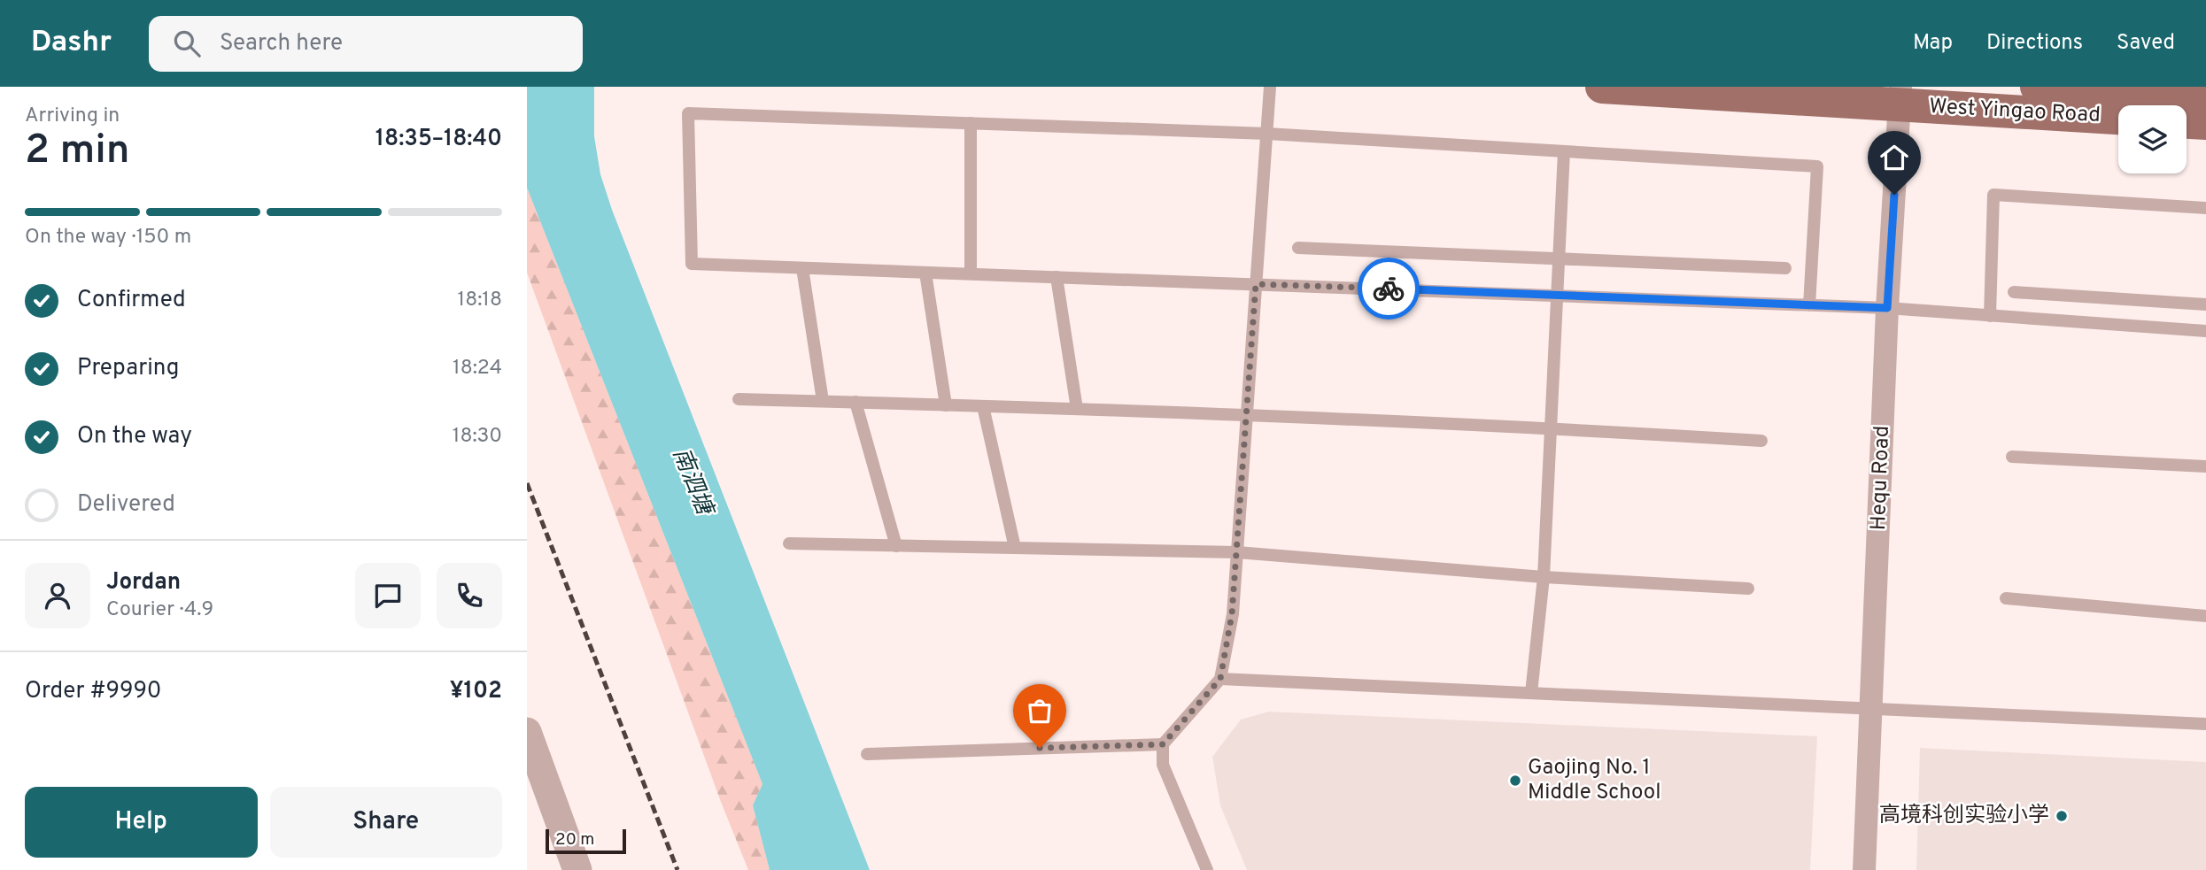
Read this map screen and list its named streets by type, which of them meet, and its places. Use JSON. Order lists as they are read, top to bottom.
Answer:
{
  "streets": {
    "main road": ["West Yingao Road"],
    "street": ["Hequ Road"]
  },
  "crossings": [
    ["West Yingao Road", "Hequ Road"]
  ],
  "water": ["南泗塘"],
  "places": ["Gaojing No. 1 Middle School", "高境科创实验小学"],
  "scale_bar": "20 m",
  "page": {
    "header": "Dashr",
    "search": "Search here",
    "nav": ["Map", "Directions", "Saved"],
    "heading": ["2 min", "Arriving in", "18:35–18:40"],
    "panel": [
      "Jordan",
      "Courier · 4.9",
      "Order #9990",
      "¥102"
    ],
    "bar": "On the way · 150 m",
    "list": [
      ["Confirmed", "18:18"],
      ["Preparing", "18:24"],
      ["On the way", "18:30"],
      "Delivered"
    ],
    "buttons": ["Help", "Share"],
    "scale": "20 m"
  }
}
